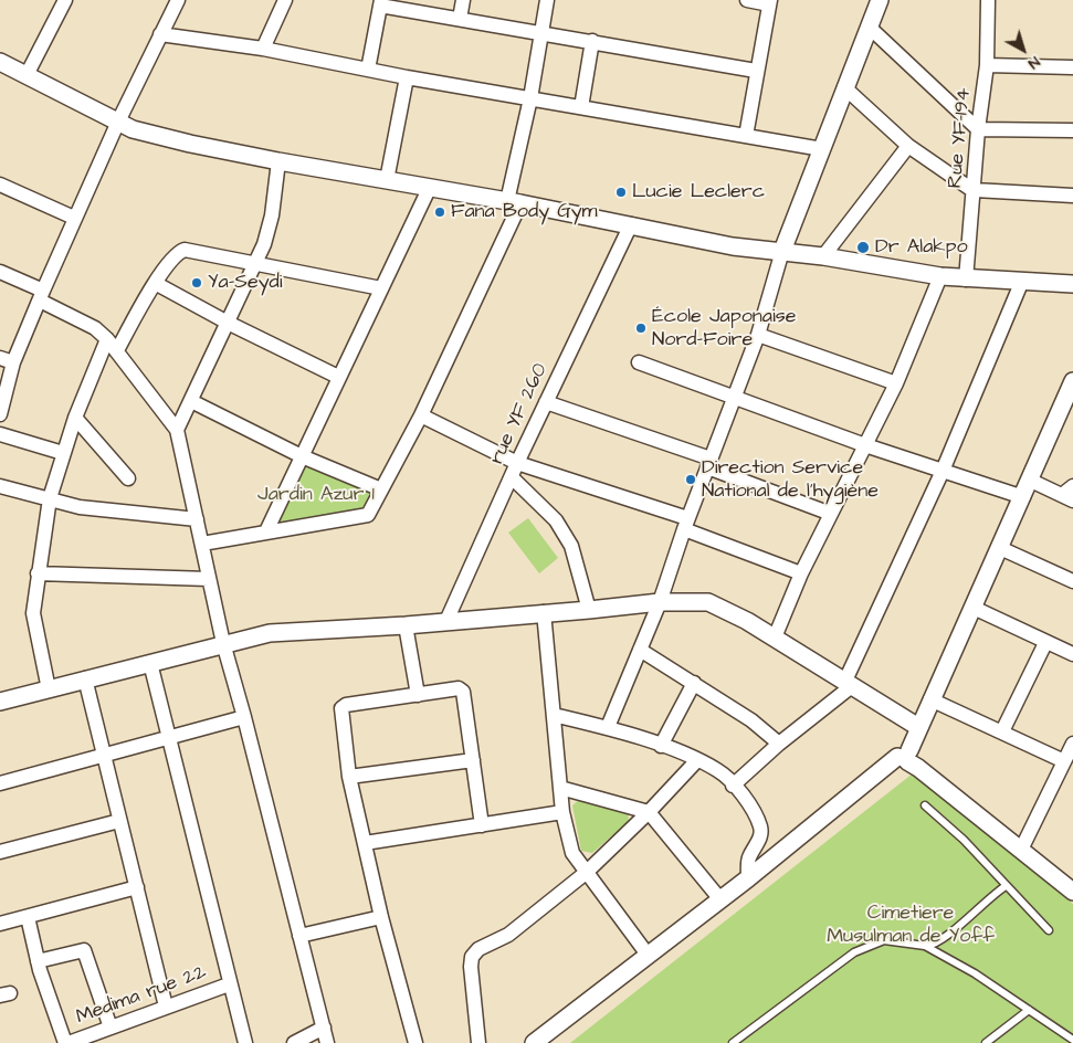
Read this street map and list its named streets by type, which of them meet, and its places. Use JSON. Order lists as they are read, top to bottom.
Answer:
{
  "streets": {
    "street": ["Rue YF-194", "rue YF 260", "Medima rue 22"]
  },
  "parks": ["Jardin Azur 1", "Cimetiere Musulman de Yoff"],
  "places": [
    "Lucie Leclerc",
    "Fana Body Gym",
    "Dr Alakpo",
    "Ya-Seydi",
    "École Japonaise Nord-Foire",
    "Direction Service National de l'hygiène"
  ],
  "north": "bottom right"
}
